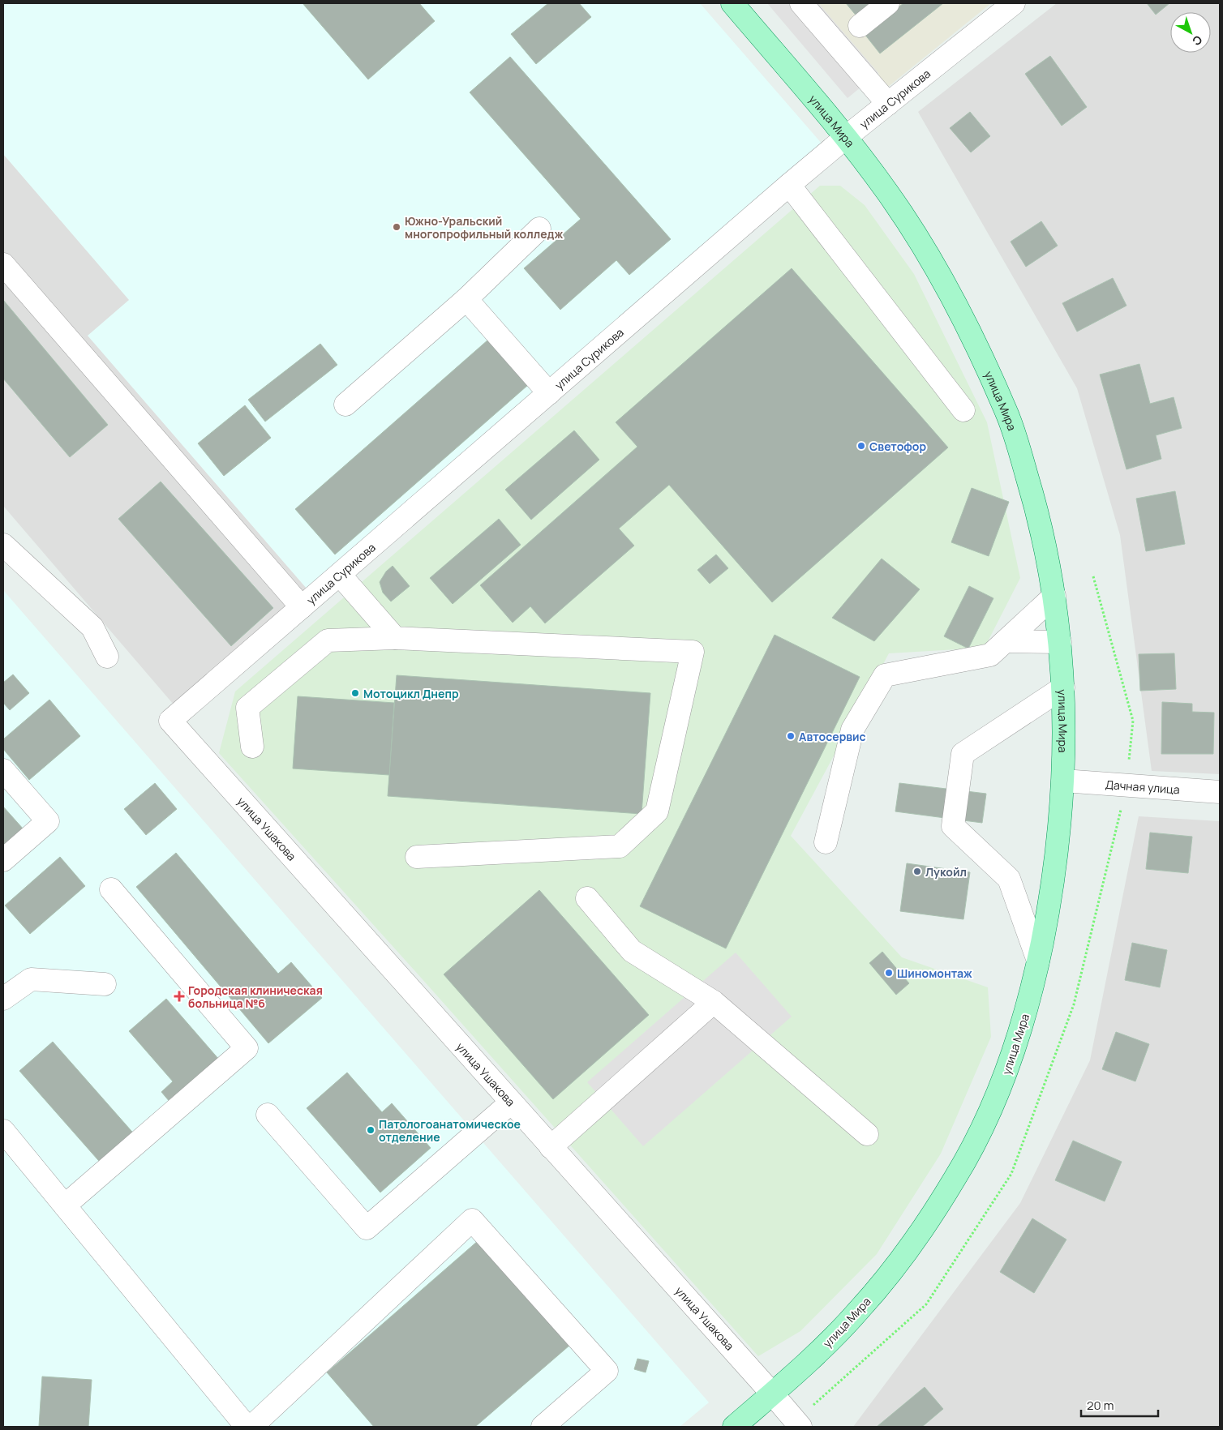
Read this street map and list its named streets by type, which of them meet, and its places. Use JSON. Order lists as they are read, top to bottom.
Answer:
{
  "streets": {
    "main road": ["улица Мира"],
    "street": ["улица Сурикова", "Дачная улица", "улица Ушакова"]
  },
  "crossings": [
    ["улица Сурикова", "улица Мира"],
    ["улица Сурикова", "улица Ушакова"],
    ["улица Мира", "Дачная улица"],
    ["улица Мира", "улица Ушакова"]
  ],
  "places": {
    "other": [
      "Южно-Уральский многопрофильный колледж",
      "Светофор",
      "Мотоцикл Днепр",
      "Автосервис",
      "Лукойл",
      "Шиномонтаж",
      "Патологоанатомическое отделение"
    ],
    "health": ["Городская клиническая больница №6"]
  },
  "scale_bar": "20 m",
  "north": "bottom right"
}
